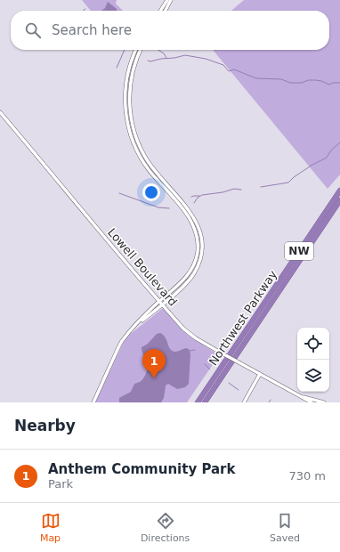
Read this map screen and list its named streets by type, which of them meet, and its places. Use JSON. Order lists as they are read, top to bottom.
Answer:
{
  "streets": {
    "highway": ["NW", "Northwest Parkway"],
    "main road": ["Lowell Boulevard"]
  },
  "page": {
    "search": "Search here",
    "pins": "1",
    "heading": "Nearby",
    "list": [
      {
        "mark": "1",
        "name": "Anthem Community Park",
        "note": "Park",
        "value": "730 m"
      }
    ],
    "nav": ["Map", "Directions", "Saved"]
  }
}
